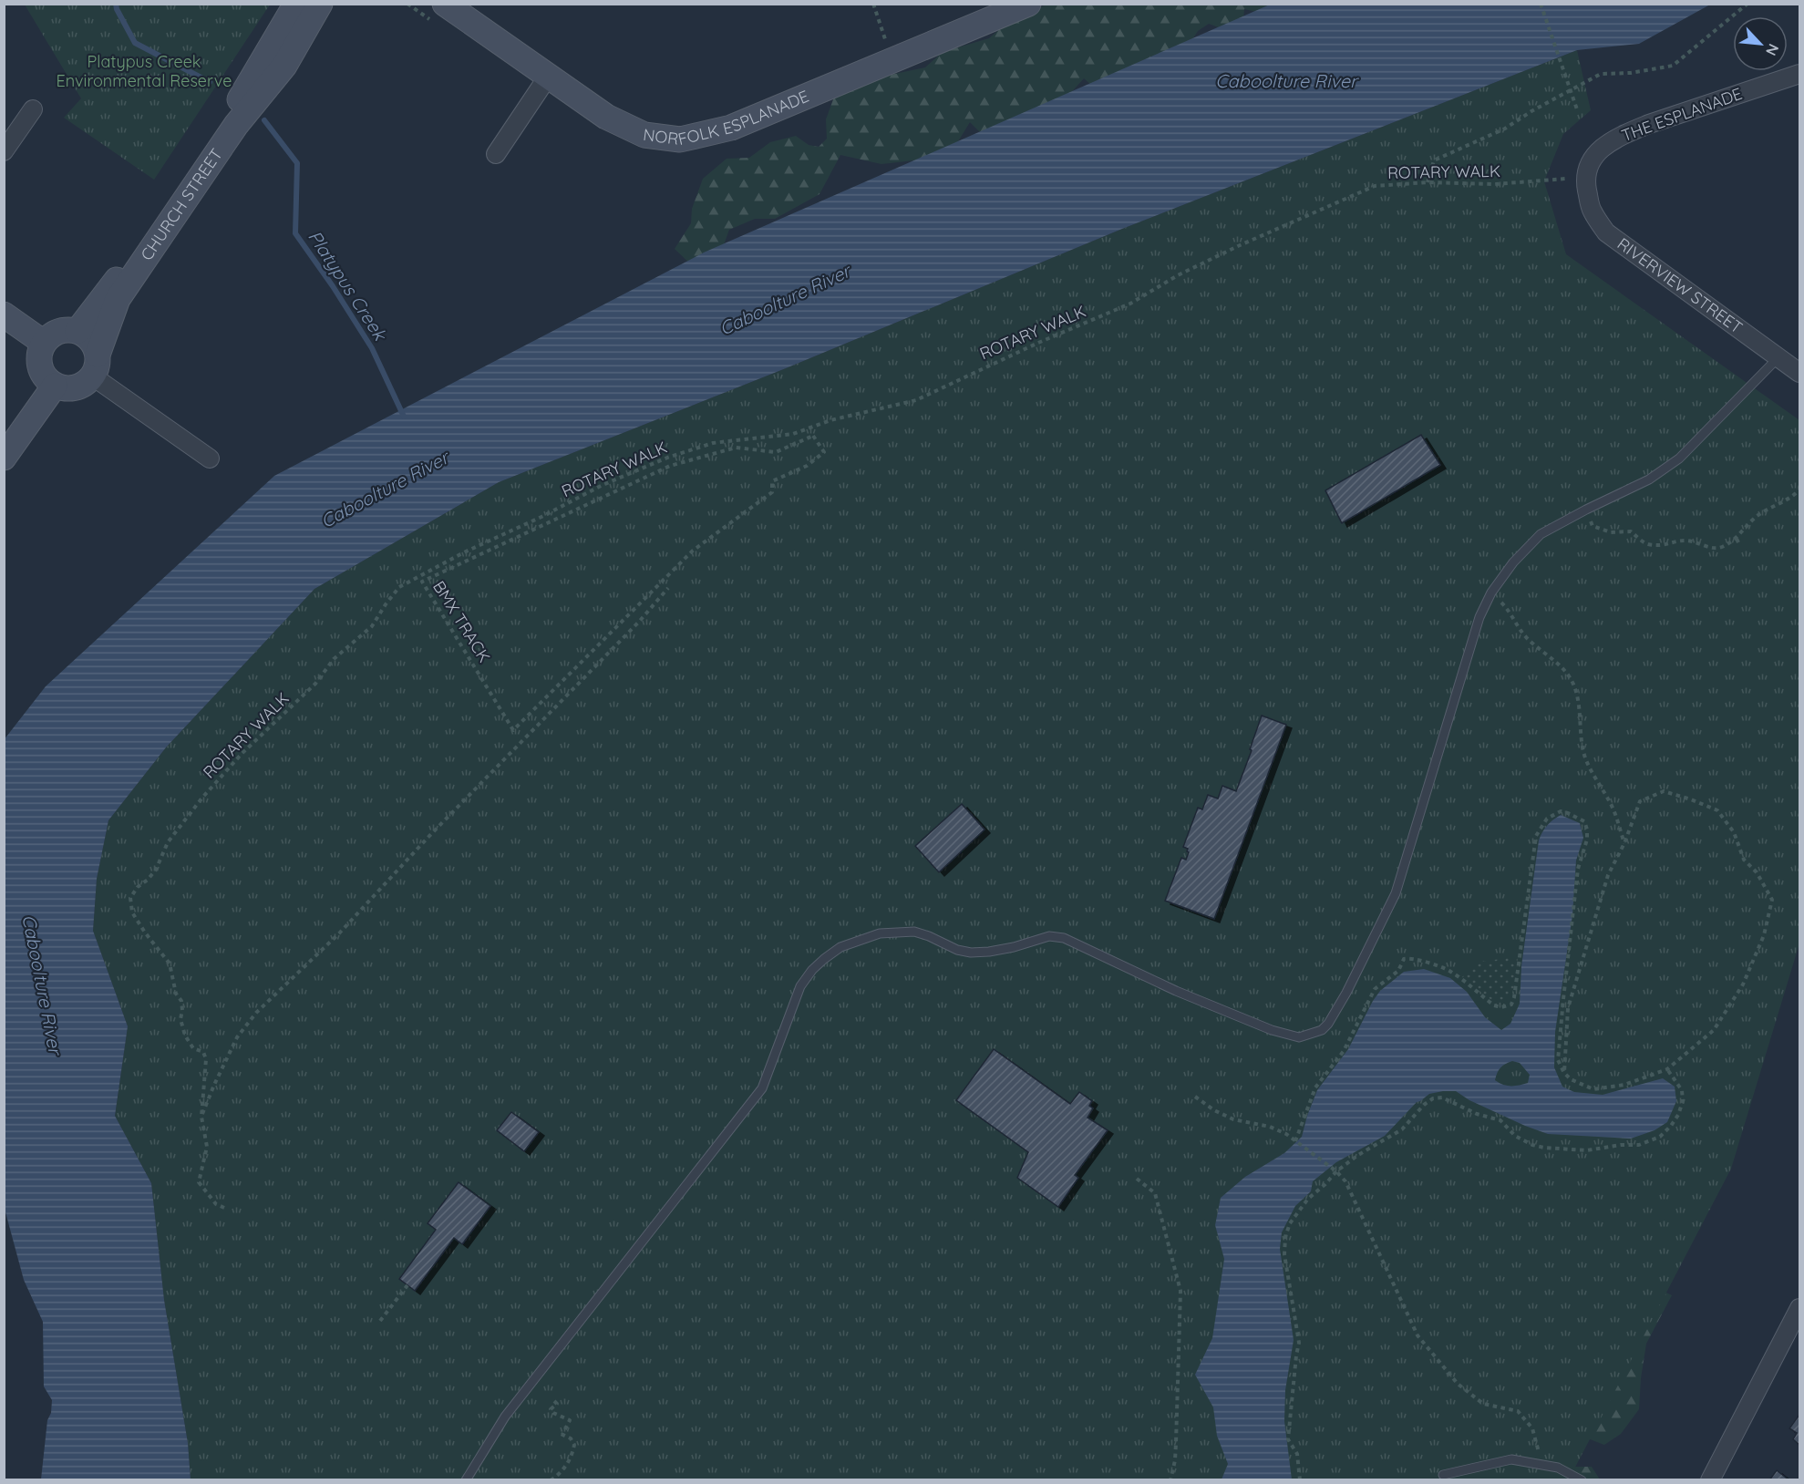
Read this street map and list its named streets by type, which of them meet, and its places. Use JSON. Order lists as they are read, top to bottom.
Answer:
{
  "streets": {
    "street": [
      "NORFOLK ESPLANADE",
      "THE ESPLANADE",
      "CHURCH STREET",
      "RIVERVIEW STREET"
    ],
    "path": ["ROTARY WALK", "BMX TRACK"]
  },
  "crossings": [
    ["THE ESPLANADE", "RIVERVIEW STREET"]
  ],
  "water": ["Caboolture River", "Platypus Creek"],
  "parks": ["Platypus Creek Environmental Reserve"],
  "north": "bottom right"
}
